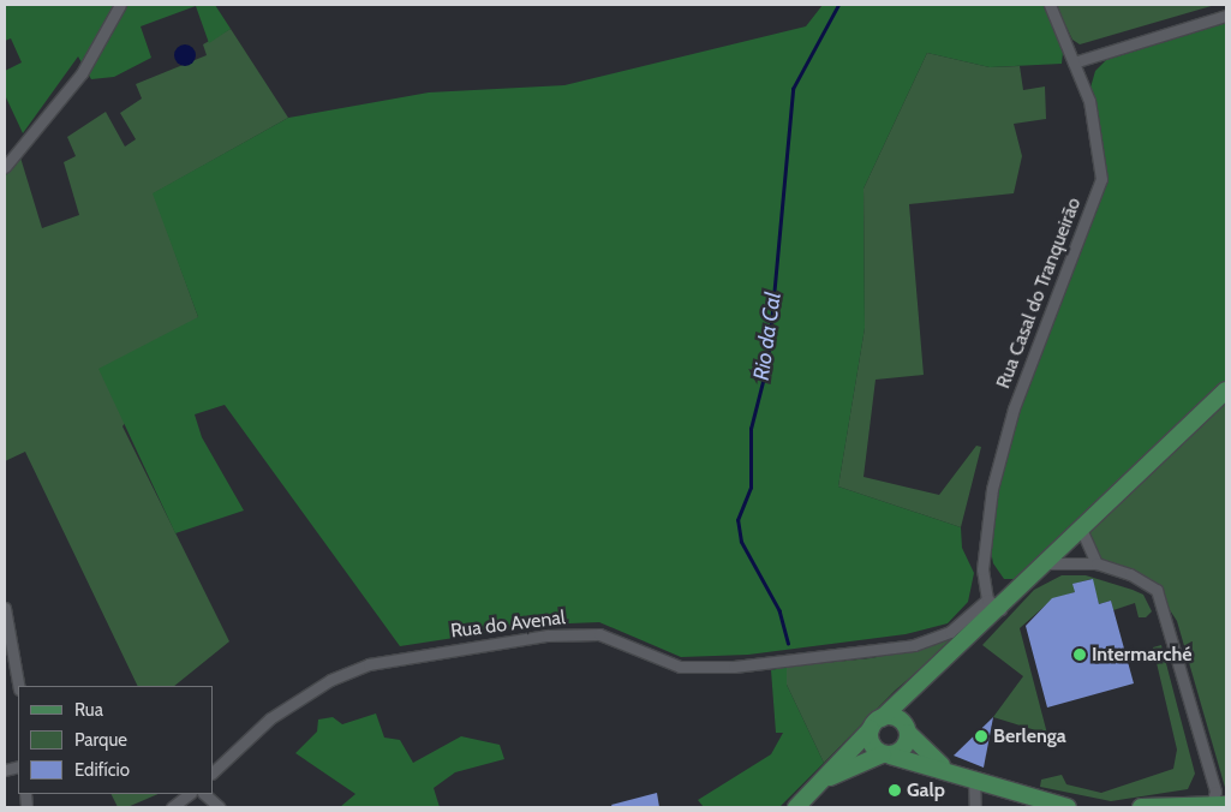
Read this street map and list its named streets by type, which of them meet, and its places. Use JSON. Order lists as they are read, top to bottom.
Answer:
{
  "streets": {
    "street": ["Rua Casal do Tranqueirão", "Rua do Avenal"]
  },
  "crossings": [
    ["Rua Casal do Tranqueirão", "Rua do Avenal"]
  ],
  "water": ["Rio da Cal"],
  "places": ["Intermarché", "Berlenga", "Galp"],
  "legend": ["Rua", "Parque", "Edifício"]
}
